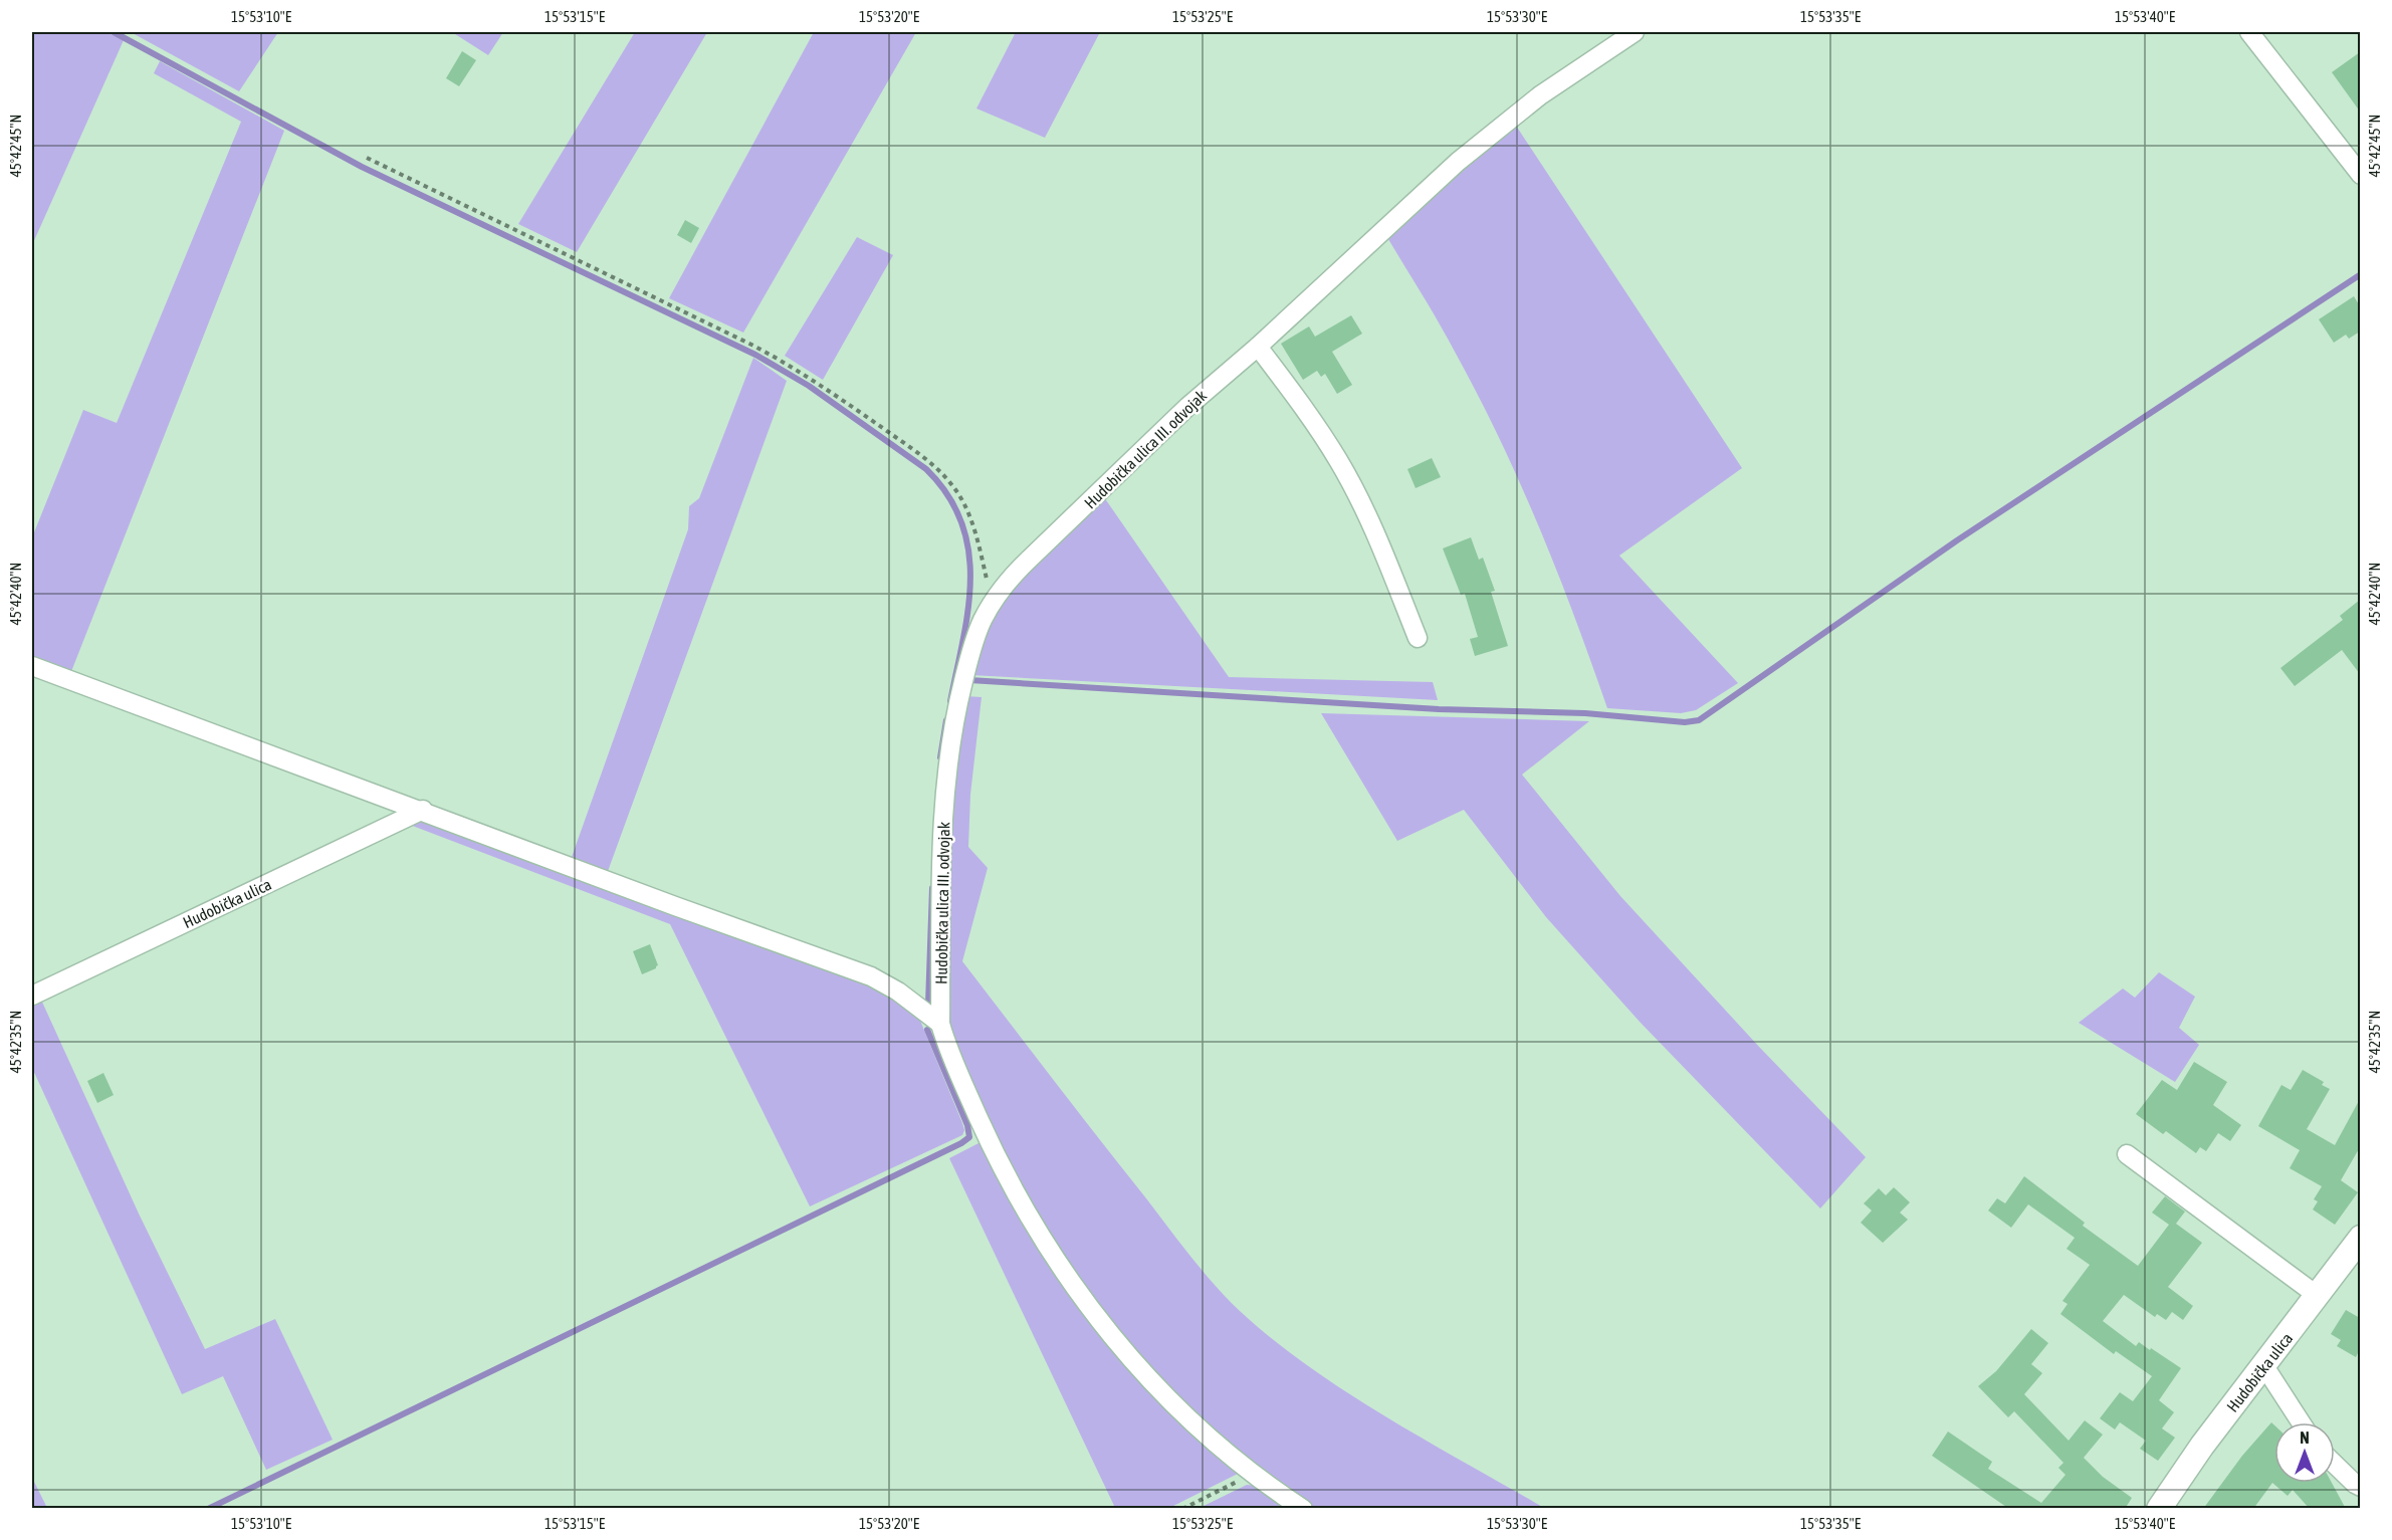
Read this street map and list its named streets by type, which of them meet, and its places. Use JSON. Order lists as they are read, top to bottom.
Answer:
{
  "streets": {
    "main road": ["Hudobička ulica"],
    "street": ["Hudobička ulica III. odvojak"]
  },
  "north": "top",
  "coordinates": [
    "15°53'10\"E",
    "15°53'15\"E",
    "15°53'20\"E",
    "15°53'25\"E",
    "15°53'30\"E",
    "15°53'35\"E",
    "15°53'40\"E",
    "45°42'45\"N",
    "45°42'40\"N",
    "45°42'35\"N"
  ]
}
